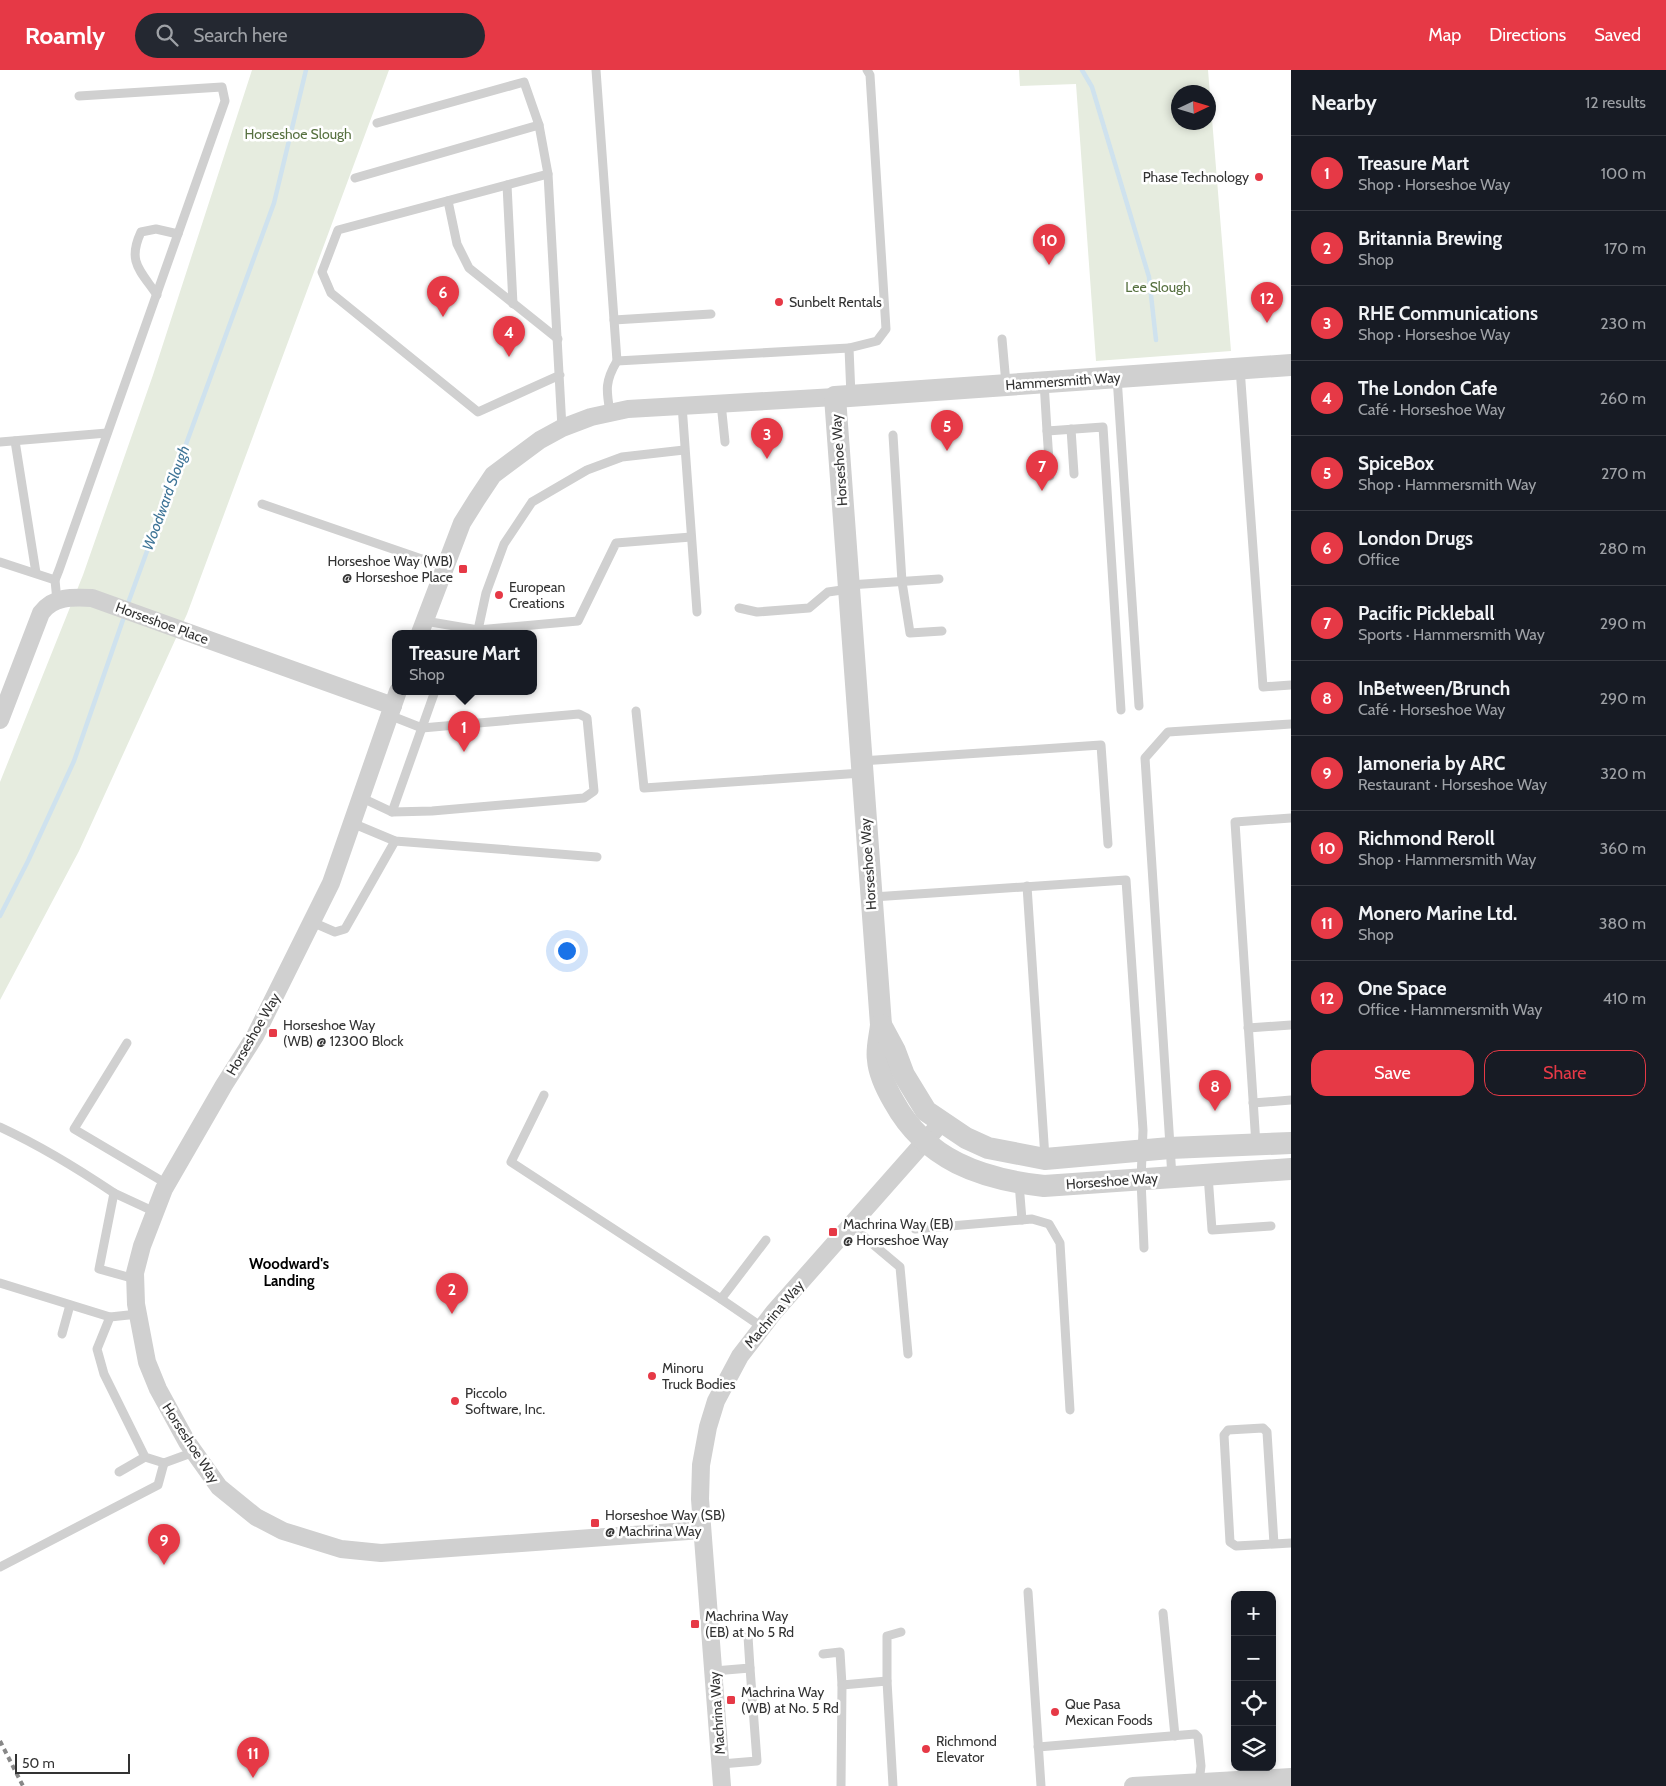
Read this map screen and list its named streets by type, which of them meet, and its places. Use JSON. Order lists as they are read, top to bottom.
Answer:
{
  "streets": {
    "street": [
      "Hammersmith Way",
      "Horseshoe Way",
      "Horseshoe Place",
      "Machrina Way"
    ]
  },
  "crossings": [
    ["Hammersmith Way", "Horseshoe Way"],
    ["Horseshoe Way", "Horseshoe Place"],
    ["Horseshoe Way", "Machrina Way"]
  ],
  "districts": ["Woodward's Landing"],
  "water": ["Woodward Slough"],
  "parks": ["Horseshoe Slough", "Lee Slough"],
  "places": {
    "other": [
      "Phase Technology",
      "Sunbelt Rentals",
      "European Creations",
      "Minoru Truck Bodies",
      "Piccolo Software, Inc.",
      "Que Pasa Mexican Foods",
      "Richmond Elevator"
    ],
    "transit": [
      "Horseshoe Way (WB) @ Horseshoe Place",
      "Horseshoe Way (WB) @ 12300 Block",
      "Machrina Way (EB) @ Horseshoe Way",
      "Horseshoe Way (SB) @ Machrina Way",
      "Machrina Way (EB) at No 5 Rd",
      "Machrina Way (WB) at No. 5 Rd"
    ]
  },
  "scale_bar": "50 m",
  "north": "right",
  "page": {
    "header": "Roamly",
    "search": "Search here",
    "nav": ["Map", "Directions", "Saved"],
    "heading": ["Nearby", "12 results"],
    "list": [
      {
        "mark": "1",
        "name": "Treasure Mart",
        "note": "Shop · Horseshoe Way",
        "value": "100 m"
      },
      {
        "mark": "2",
        "name": "Britannia Brewing",
        "note": "Shop",
        "value": "170 m"
      },
      {
        "mark": "3",
        "name": "RHE Communications",
        "note": "Shop · Horseshoe Way",
        "value": "230 m"
      },
      {
        "mark": "4",
        "name": "The London Cafe",
        "note": "Café · Horseshoe Way",
        "value": "260 m"
      },
      {
        "mark": "5",
        "name": "SpiceBox",
        "note": "Shop · Hammersmith Way",
        "value": "270 m"
      },
      {
        "mark": "6",
        "name": "London Drugs",
        "note": "Office",
        "value": "280 m"
      },
      {
        "mark": "7",
        "name": "Pacific Pickleball",
        "note": "Sports · Hammersmith Way",
        "value": "290 m"
      },
      {
        "mark": "8",
        "name": "InBetween/Brunch",
        "note": "Café · Horseshoe Way",
        "value": "290 m"
      },
      {
        "mark": "9",
        "name": "Jamoneria by ARC",
        "note": "Restaurant · Horseshoe Way",
        "value": "320 m"
      },
      {
        "mark": "10",
        "name": "Richmond Reroll",
        "note": "Shop · Hammersmith Way",
        "value": "360 m"
      },
      {
        "mark": "11",
        "name": "Monero Marine Ltd.",
        "note": "Shop",
        "value": "380 m"
      },
      {
        "mark": "12",
        "name": "One Space",
        "note": "Office · Hammersmith Way",
        "value": "410 m"
      }
    ],
    "pins": [
      "10",
      "6",
      "12",
      "4",
      "5",
      "3",
      "7",
      "1",
      "8",
      "2",
      "9",
      "11"
    ],
    "popup": ["Treasure Mart", "Shop"],
    "buttons": ["Save", "Share"],
    "map_buttons": ["+", "−"],
    "scale": "50 m"
  }
}
